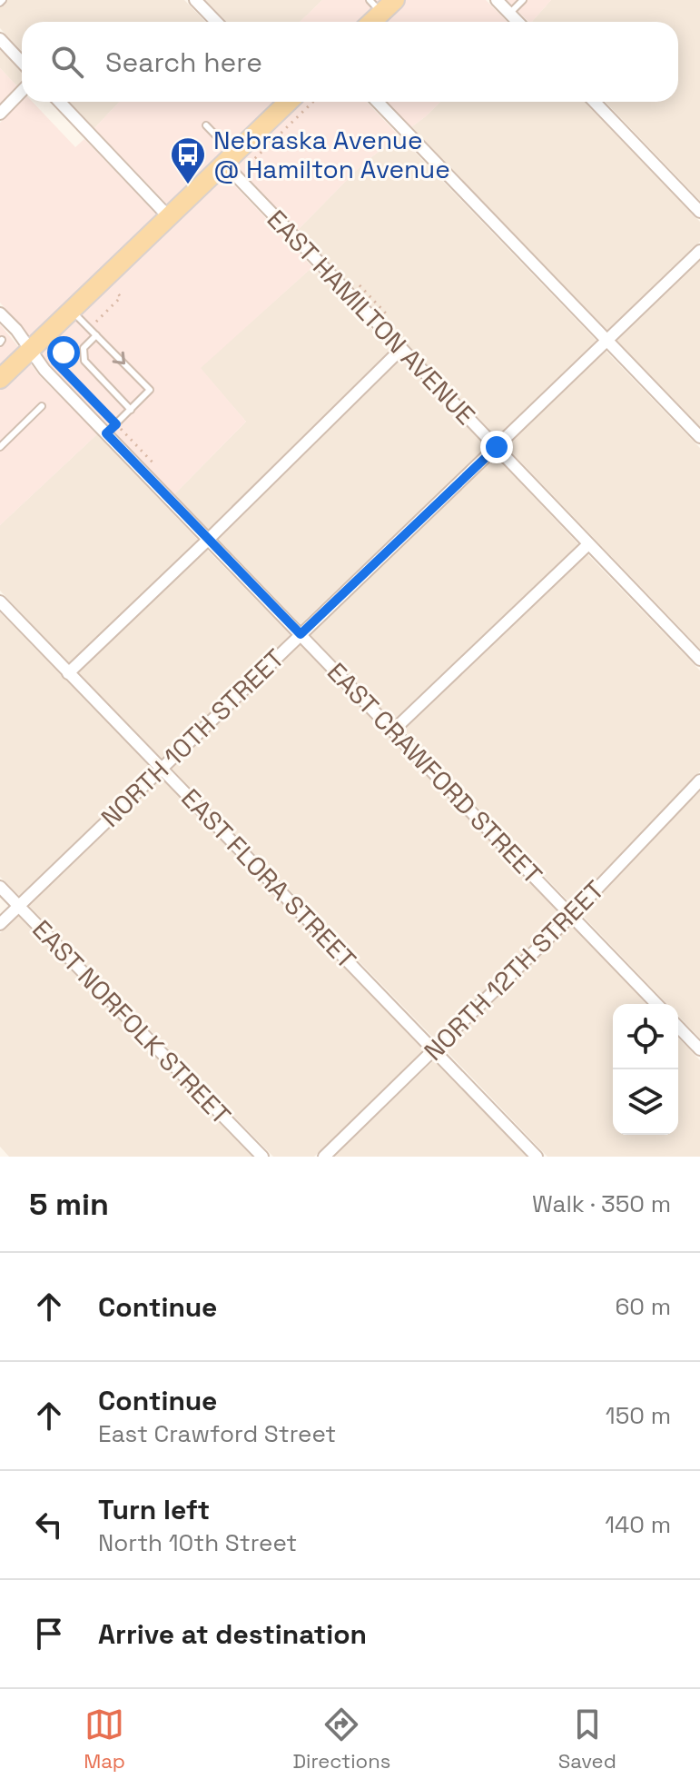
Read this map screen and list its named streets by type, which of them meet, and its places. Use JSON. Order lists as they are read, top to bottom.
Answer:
{
  "streets": {
    "street": [
      "EAST HAMILTON AVENUE",
      "NORTH 10TH STREET",
      "EAST CRAWFORD STREET",
      "EAST FLORA STREET",
      "NORTH 12TH STREET",
      "EAST NORFOLK STREET"
    ]
  },
  "crossings": [
    ["EAST HAMILTON AVENUE", "NORTH 10TH STREET"],
    ["NORTH 10TH STREET", "EAST CRAWFORD STREET"],
    ["NORTH 10TH STREET", "EAST FLORA STREET"],
    ["NORTH 10TH STREET", "EAST NORFOLK STREET"],
    ["EAST CRAWFORD STREET", "NORTH 12TH STREET"],
    ["EAST FLORA STREET", "NORTH 12TH STREET"]
  ],
  "places": {
    "bus stop": ["Nebraska Avenue @ Hamilton Avenue"]
  },
  "page": {
    "search": "Search here",
    "heading": ["5 min", "Walk · 350 m"],
    "list": [
      ["Continue", "60 m"],
      ["Continue", "East Crawford Street", "150 m"],
      ["Turn left", "North 10th Street", "140 m"],
      "Arrive at destination"
    ],
    "nav": ["Map", "Directions", "Saved"]
  }
}
